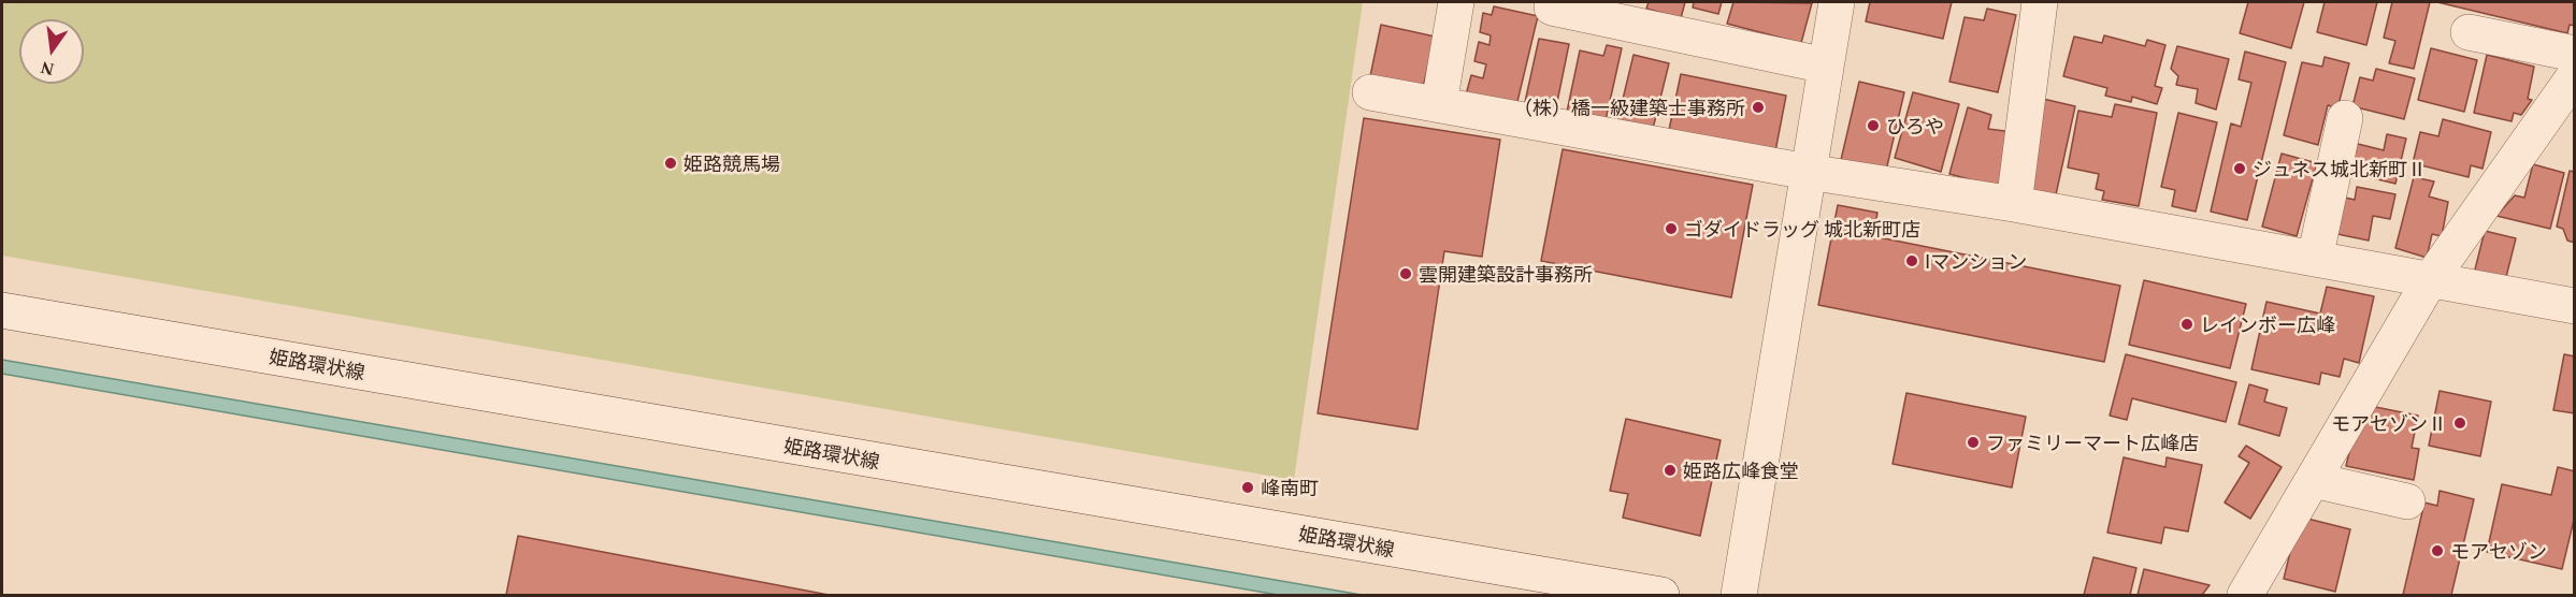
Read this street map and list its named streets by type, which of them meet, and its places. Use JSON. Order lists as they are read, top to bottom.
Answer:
{
  "streets": {
    "street": ["姫路環状線"]
  },
  "places": [
    "（株）橋一級建築士事務所",
    "ひろや",
    "姫路競馬場",
    "ジュネス城北新町Ⅱ",
    "ゴダイドラッグ 城北新町店",
    "Iマンション",
    "雲開建築設計事務所",
    "レインボー広峰",
    "モアセゾンⅡ",
    "ファミリーマート広峰店",
    "姫路広峰食堂",
    "峰南町",
    "モアセゾン"
  ],
  "north": "bottom"
}
